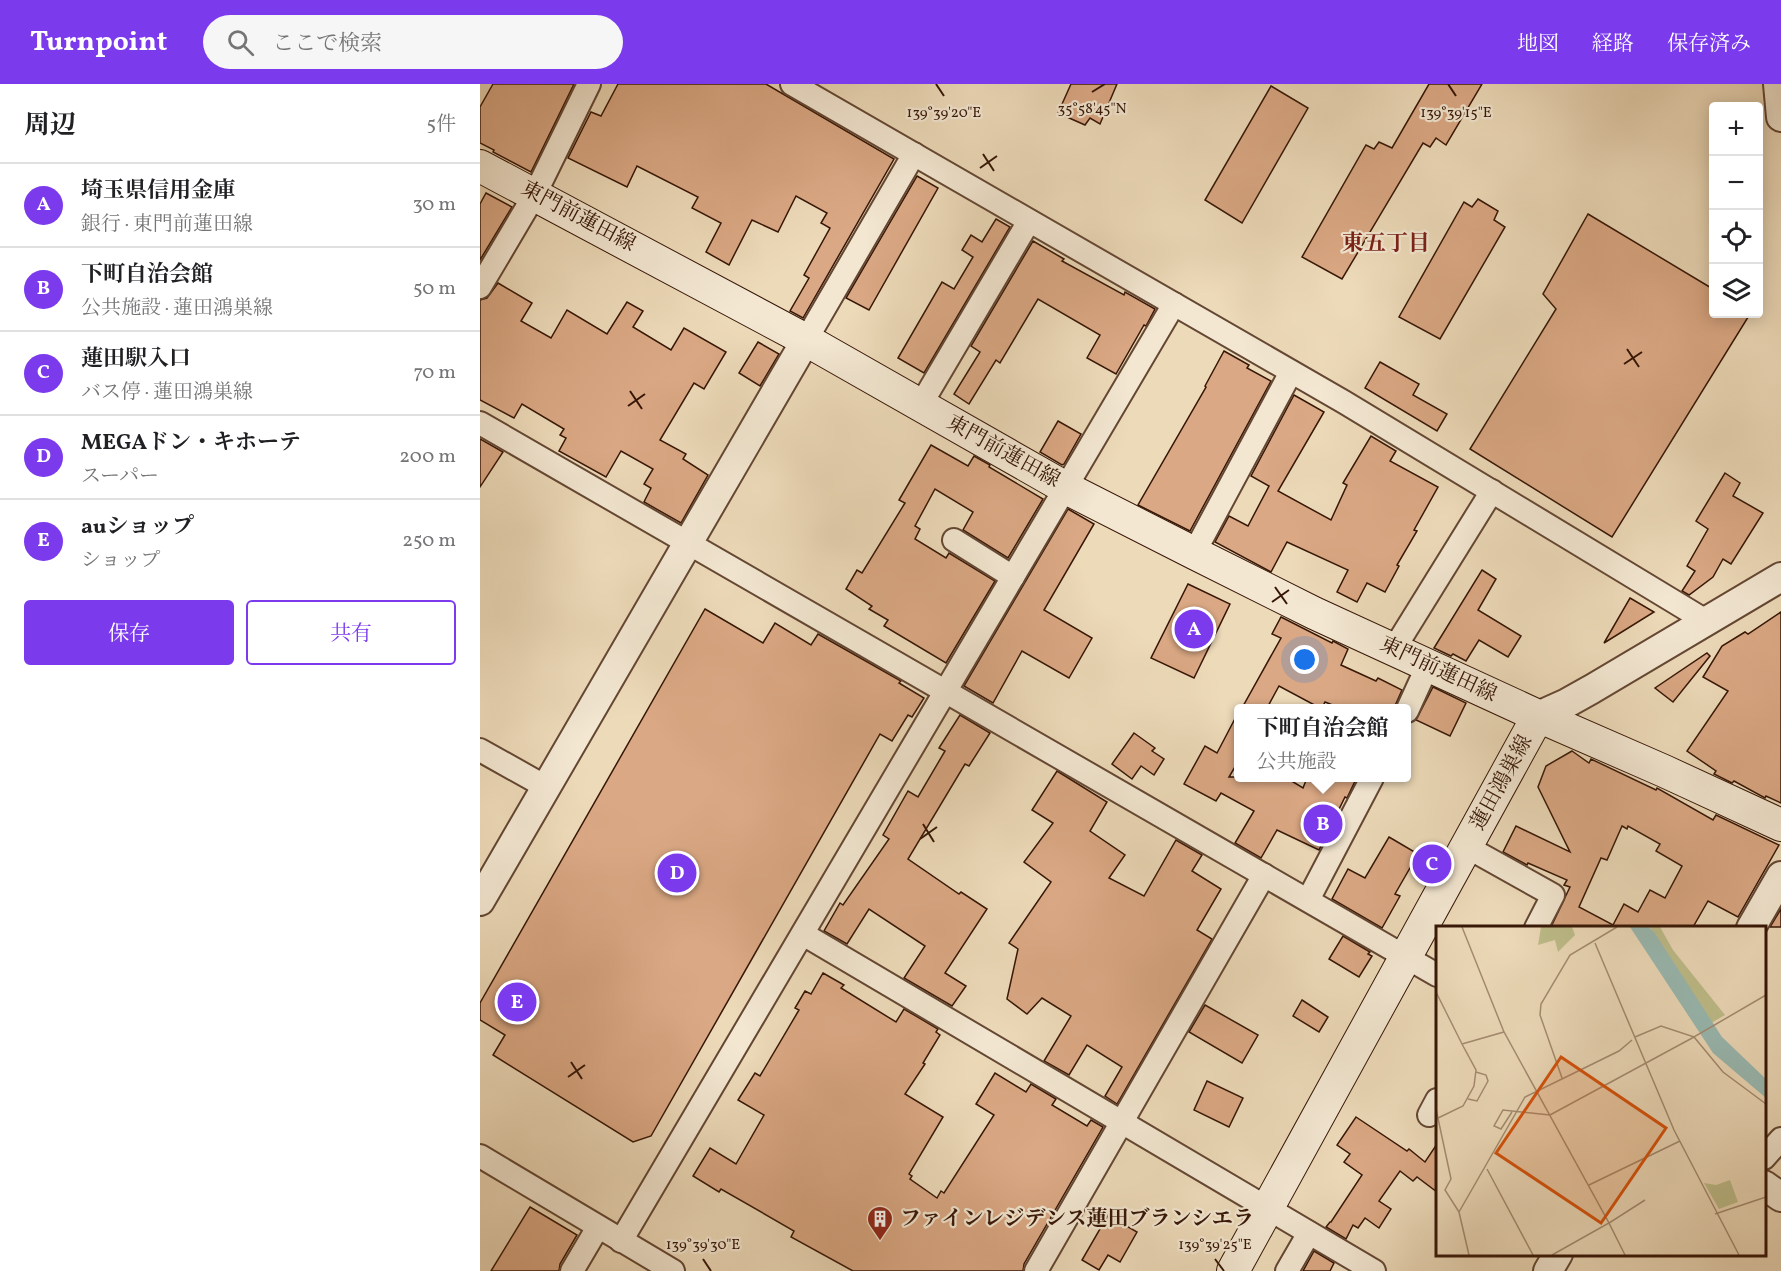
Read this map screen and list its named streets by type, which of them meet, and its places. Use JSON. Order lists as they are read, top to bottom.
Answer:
{
  "streets": {
    "main road": ["東門前蓮田線", "蓮田鴻巣線"]
  },
  "crossings": [
    ["東門前蓮田線", "蓮田鴻巣線"]
  ],
  "districts": ["東五丁目"],
  "places": {
    "building": ["ファインレジデンス蓮田ブランシエラ"]
  },
  "page": {
    "header": "Turnpoint",
    "search": "ここで検索",
    "nav": ["地図", "経路", "保存済み"],
    "heading": ["周辺", "5件"],
    "map_buttons": ["+", "−"],
    "list": [
      {
        "mark": "A",
        "name": "埼玉県信用金庫",
        "note": "銀行 · 東門前蓮田線",
        "value": "30 m"
      },
      {
        "mark": "B",
        "name": "下町自治会館",
        "note": "公共施設 · 蓮田鴻巣線",
        "value": "50 m"
      },
      {
        "mark": "C",
        "name": "蓮田駅入口",
        "note": "バス停 · 蓮田鴻巣線",
        "value": "70 m"
      },
      {
        "mark": "D",
        "name": "MEGAドン・キホーテ",
        "note": "スーパー",
        "value": "200 m"
      },
      {
        "mark": "E",
        "name": "auショップ",
        "note": "ショップ",
        "value": "250 m"
      }
    ],
    "buttons": ["保存", "共有"],
    "pins": [
      "A",
      "B",
      "C",
      "D",
      "E"
    ],
    "popup": ["下町自治会館", "公共施設"]
  },
  "coordinates": [
    "35°58'45\"N",
    "139°39'15\"E",
    "139°39'20\"E",
    "139°39'30\"E",
    "139°39'25\"E"
  ]
}
